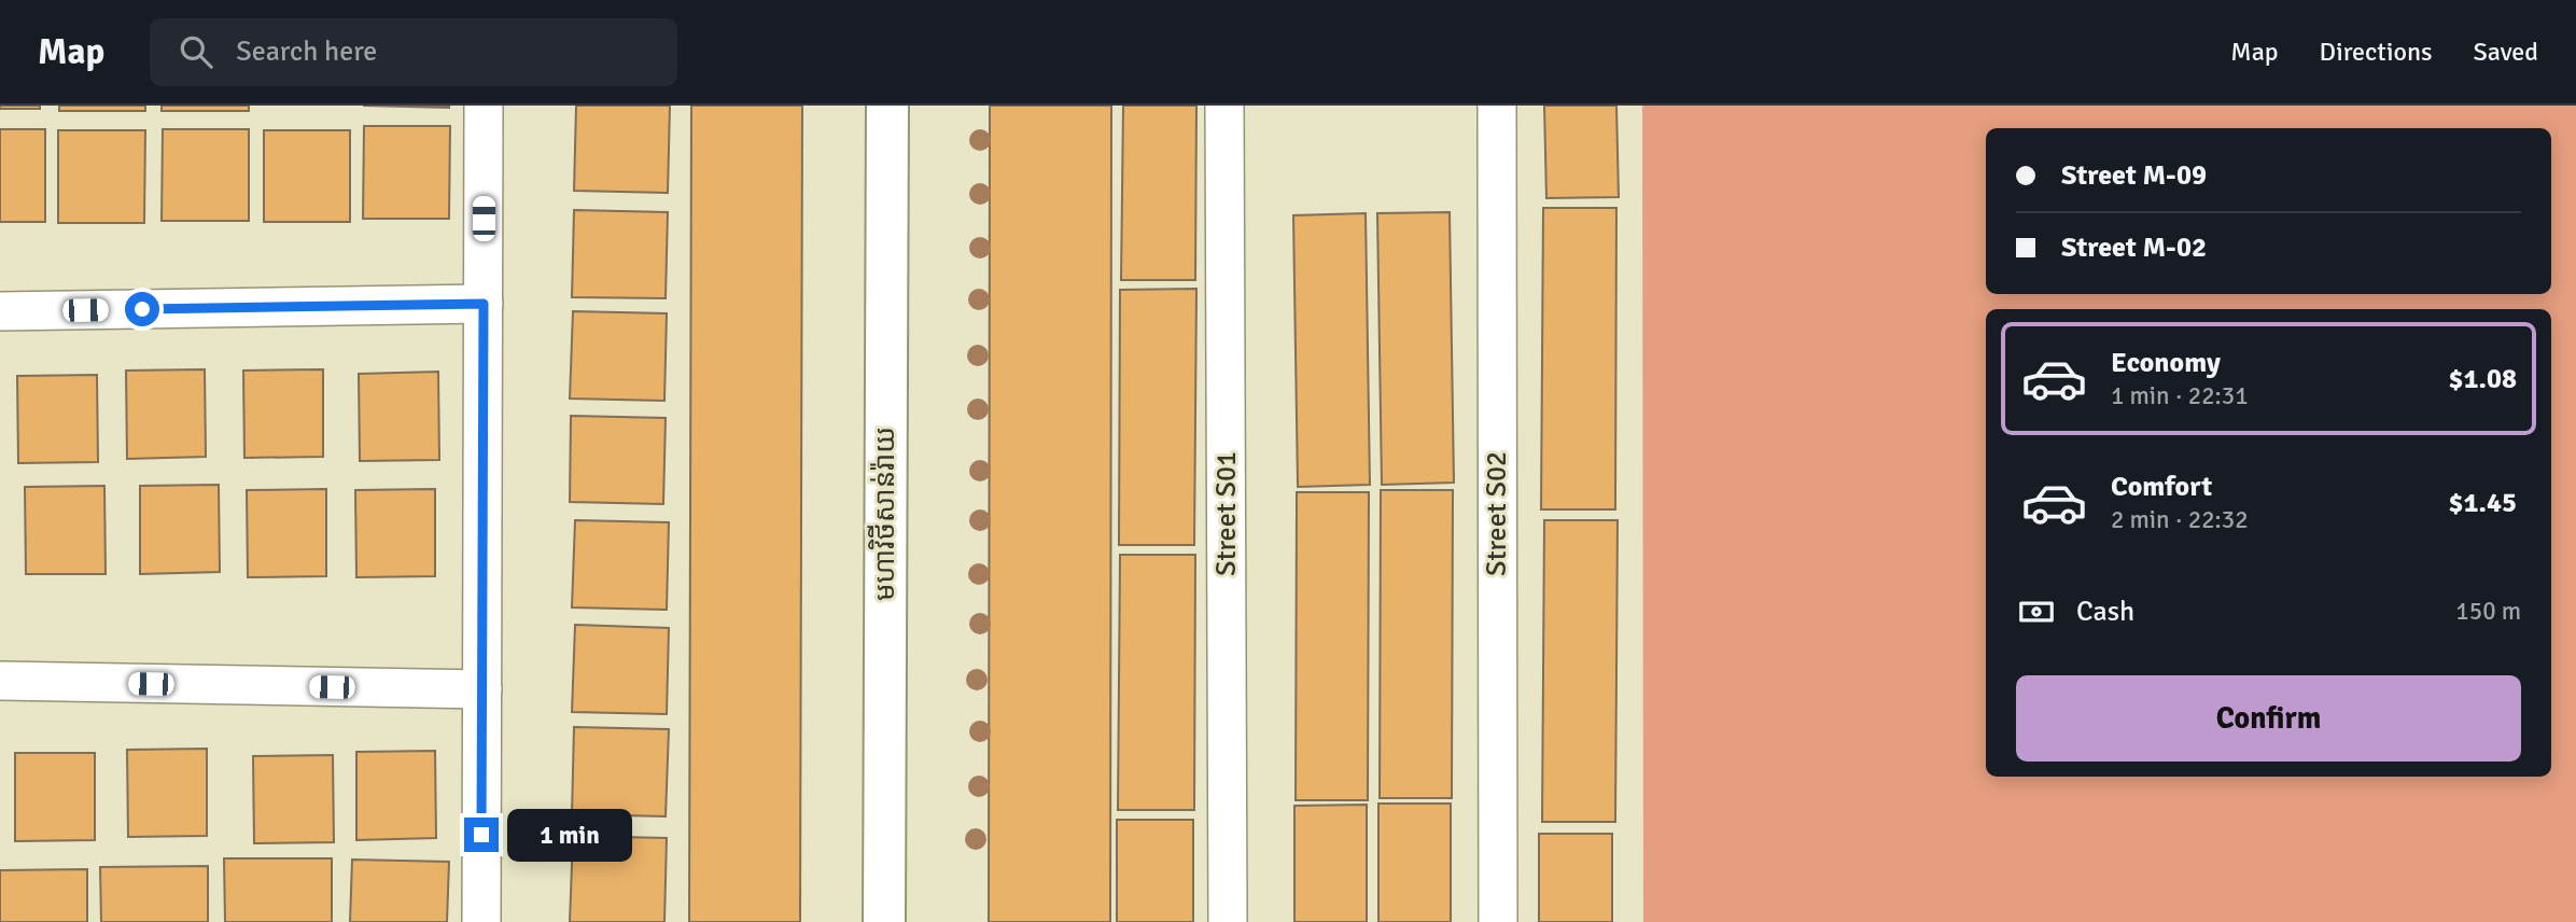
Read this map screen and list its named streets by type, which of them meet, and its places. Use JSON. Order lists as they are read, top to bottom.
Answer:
{
  "streets": {
    "street": ["មហាវិថីសាន់រ៉ាយ", "Street S01", "Street S02"]
  },
  "page": {
    "header": "Map",
    "search": "Search here",
    "nav": ["Map", "Directions", "Saved"],
    "banner": ["Street M-09", "Street M-02"],
    "list": [
      {
        "name": "Economy",
        "note": "1 min · 22:31",
        "value": "$1.08"
      },
      {
        "name": "Comfort",
        "note": "2 min · 22:32",
        "value": "$1.45"
      }
    ],
    "pay": ["Cash", "150 m"],
    "buttons": "Confirm",
    "bubble": "1 min"
  }
}
